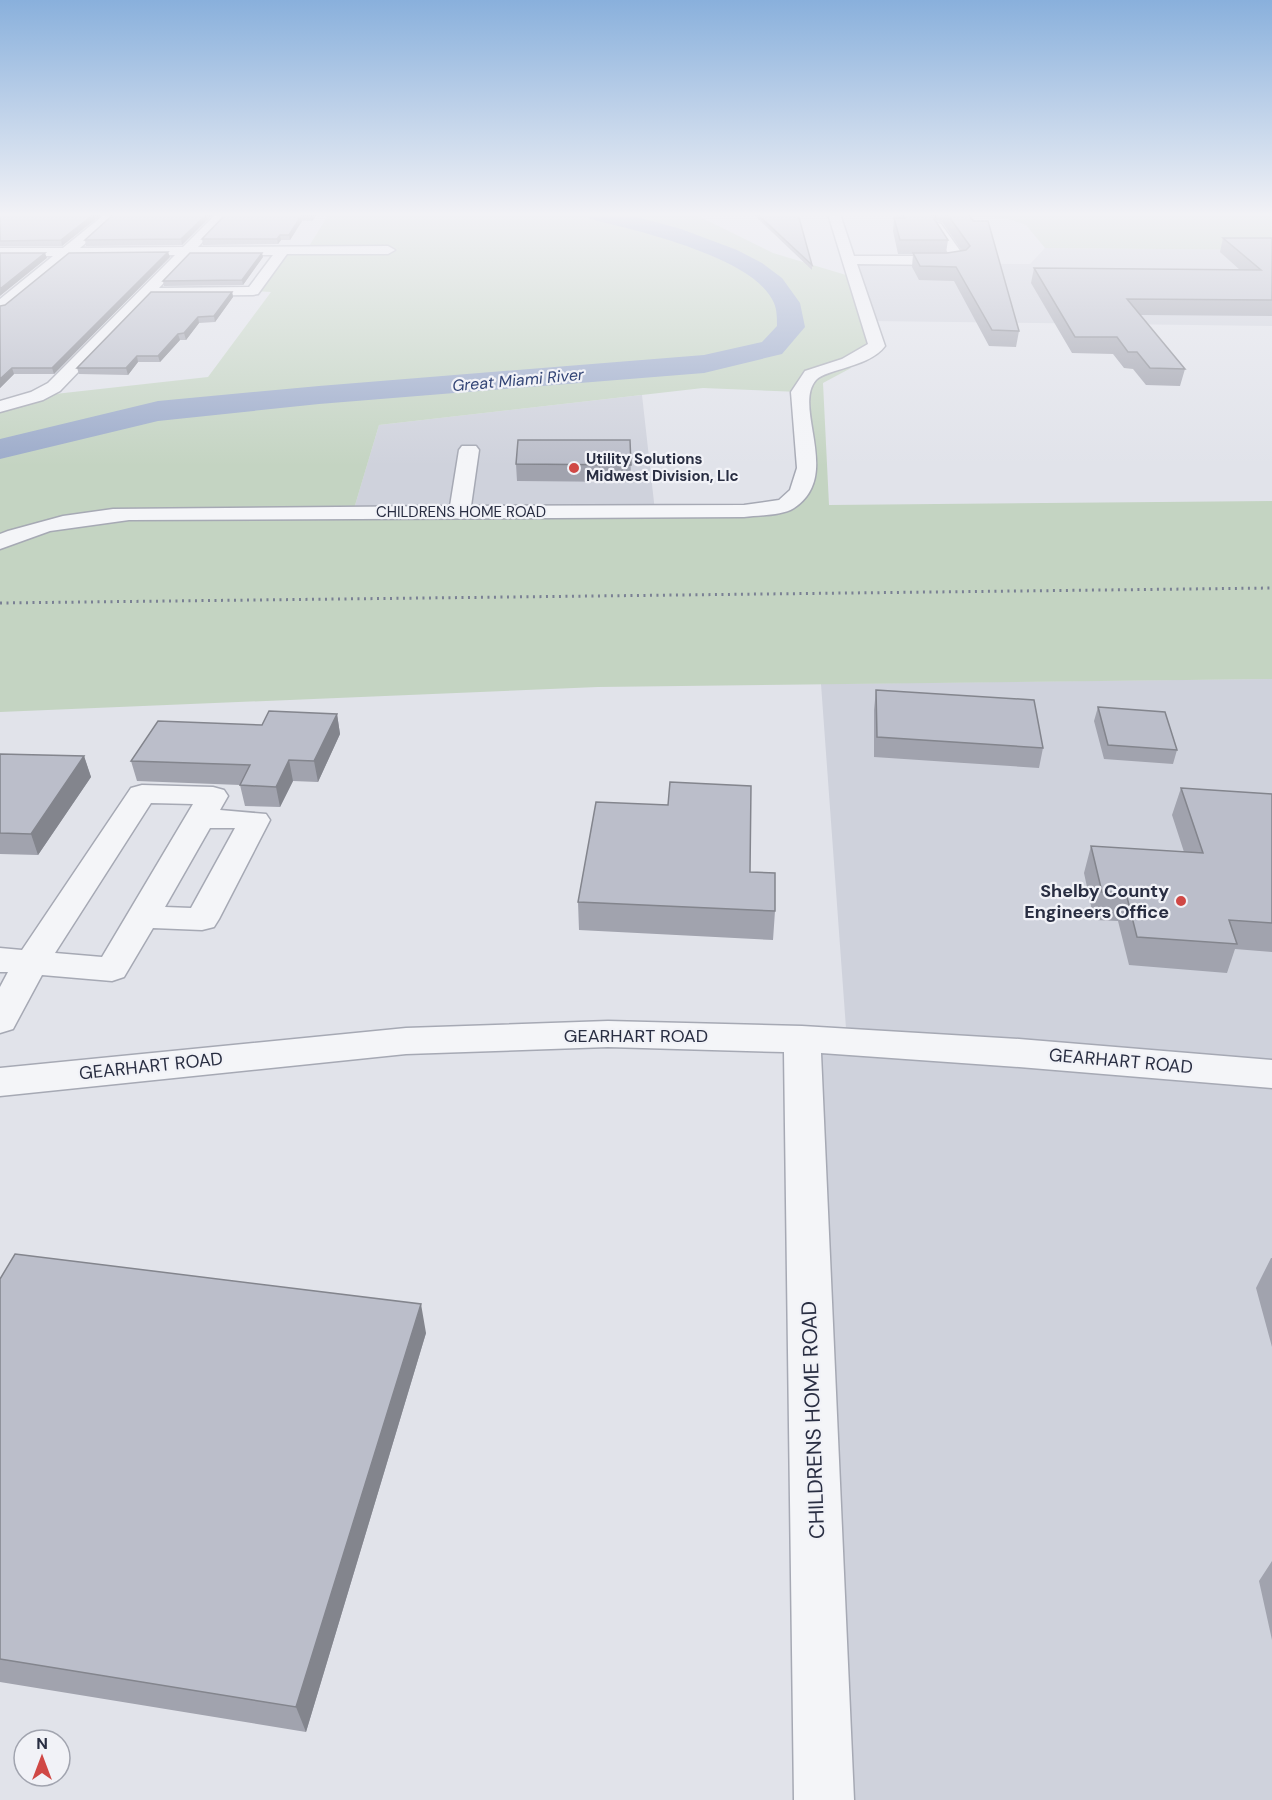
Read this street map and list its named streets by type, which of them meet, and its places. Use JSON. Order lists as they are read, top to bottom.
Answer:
{
  "streets": {
    "street": ["CHILDRENS HOME ROAD", "GEARHART ROAD"]
  },
  "crossings": [
    ["CHILDRENS HOME ROAD", "GEARHART ROAD"]
  ],
  "water": ["Great Miami River"],
  "places": ["Utility Solutions Midwest Division, Llc", "Shelby County Engineers Office"],
  "north": "top"
}
